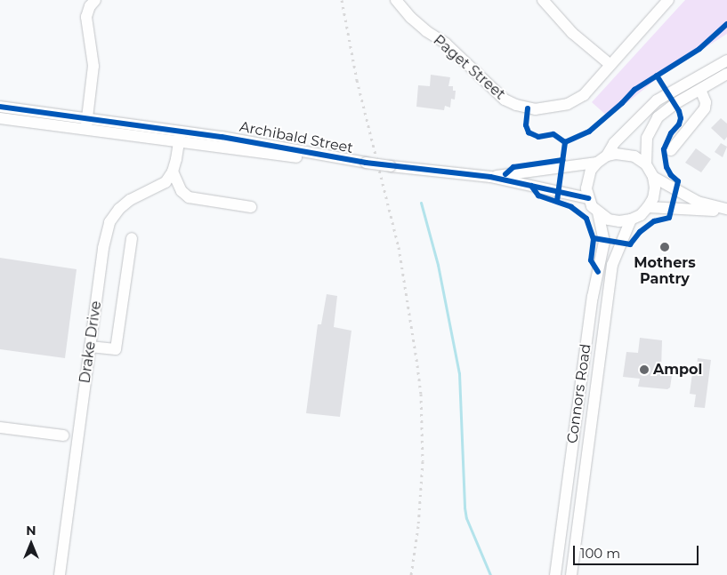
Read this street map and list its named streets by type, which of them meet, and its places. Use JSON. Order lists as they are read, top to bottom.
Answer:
{
  "streets": {
    "street": [
      "Paget Street",
      "Archibald Street",
      "Drake Drive",
      "Connors Road"
    ]
  },
  "crossings": [
    ["Archibald Street", "Connors Road"]
  ],
  "places": ["Mothers Pantry", "Ampol"],
  "scale_bar": "100 m",
  "north": "top"
}
